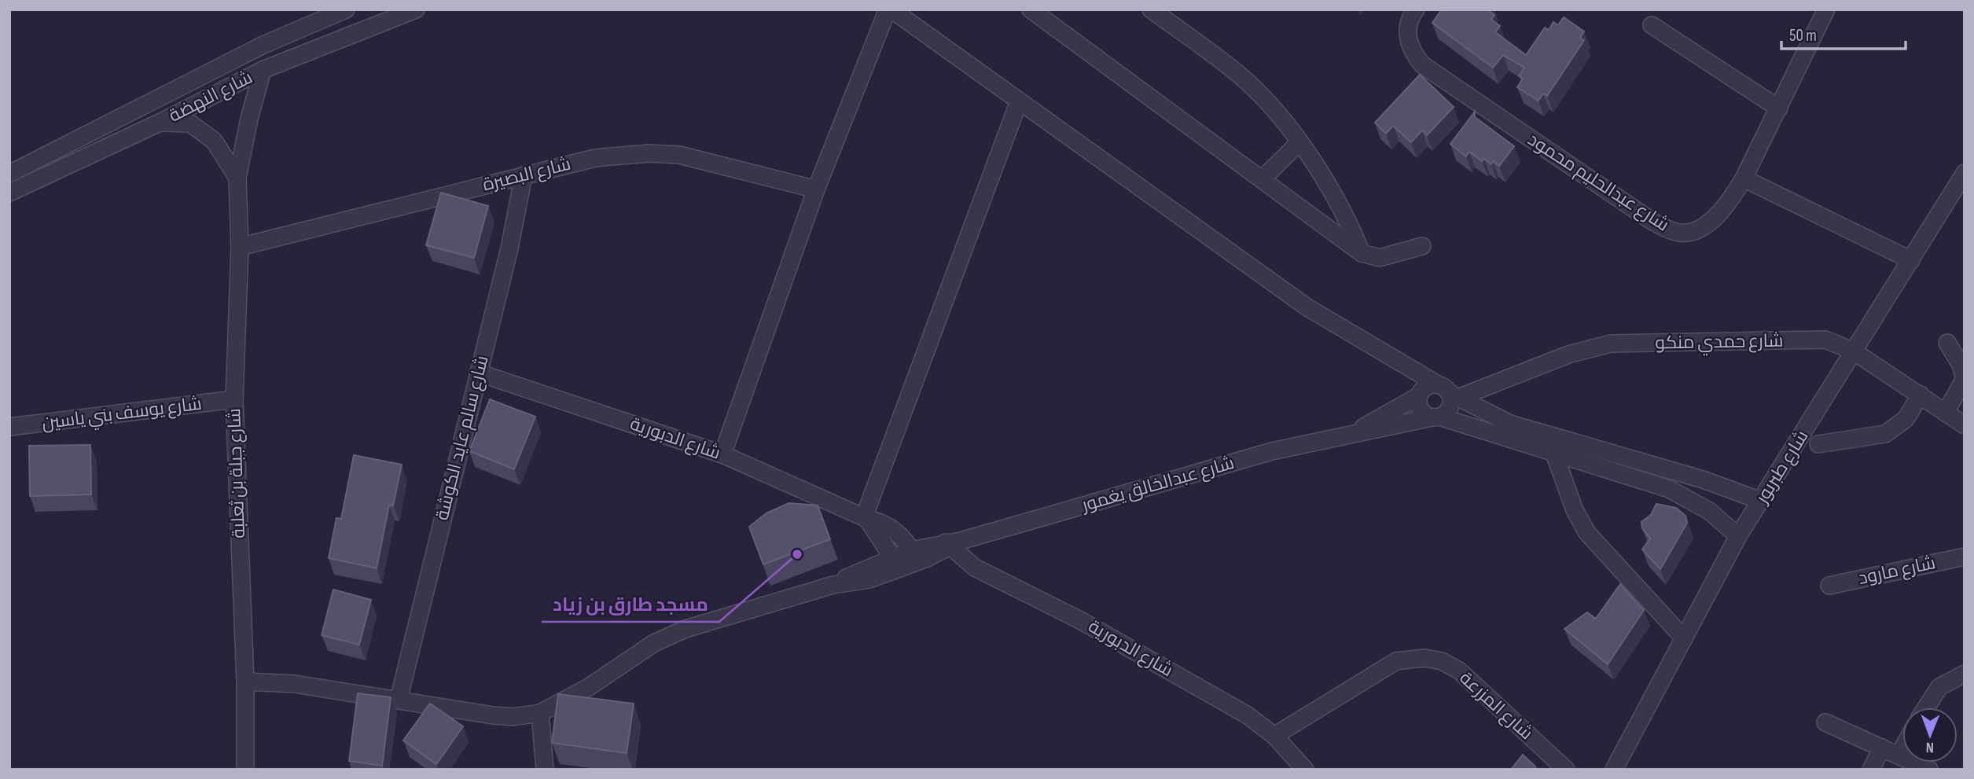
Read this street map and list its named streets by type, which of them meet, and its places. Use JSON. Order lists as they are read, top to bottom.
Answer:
{
  "streets": {
    "street": [
      "شارع النهضة",
      "شارع البصيرة",
      "شارع عبدالحليم محمود",
      "شارع حمدي منكو",
      "شارع يوسف بني ياسين",
      "شارع سالم عايد الكوشة",
      "شارع الدبورية",
      "شارع طبربور",
      "شارع جبلة بن ثعلبة",
      "شارع عبدالخالق يغمور",
      "شارع مارود",
      "شارع المزرعة"
    ]
  },
  "crossings": [
    ["شارع النهضة", "شارع جبلة بن ثعلبة"],
    ["شارع البصيرة", "شارع سالم عايد الكوشة"],
    ["شارع البصيرة", "شارع جبلة بن ثعلبة"],
    ["شارع حمدي منكو", "شارع طبربور"],
    ["شارع حمدي منكو", "شارع عبدالخالق يغمور"],
    ["شارع يوسف بني ياسين", "شارع جبلة بن ثعلبة"],
    ["شارع سالم عايد الكوشة", "شارع الدبورية"],
    ["شارع سالم عايد الكوشة", "شارع عبدالخالق يغمور"],
    ["شارع الدبورية", "شارع عبدالخالق يغمور"],
    ["شارع الدبورية", "شارع المزرعة"],
    ["شارع جبلة بن ثعلبة", "شارع عبدالخالق يغمور"]
  ],
  "places": ["مسجد طارق بن زياد"],
  "scale_bar": "50 m",
  "north": "bottom"
}
